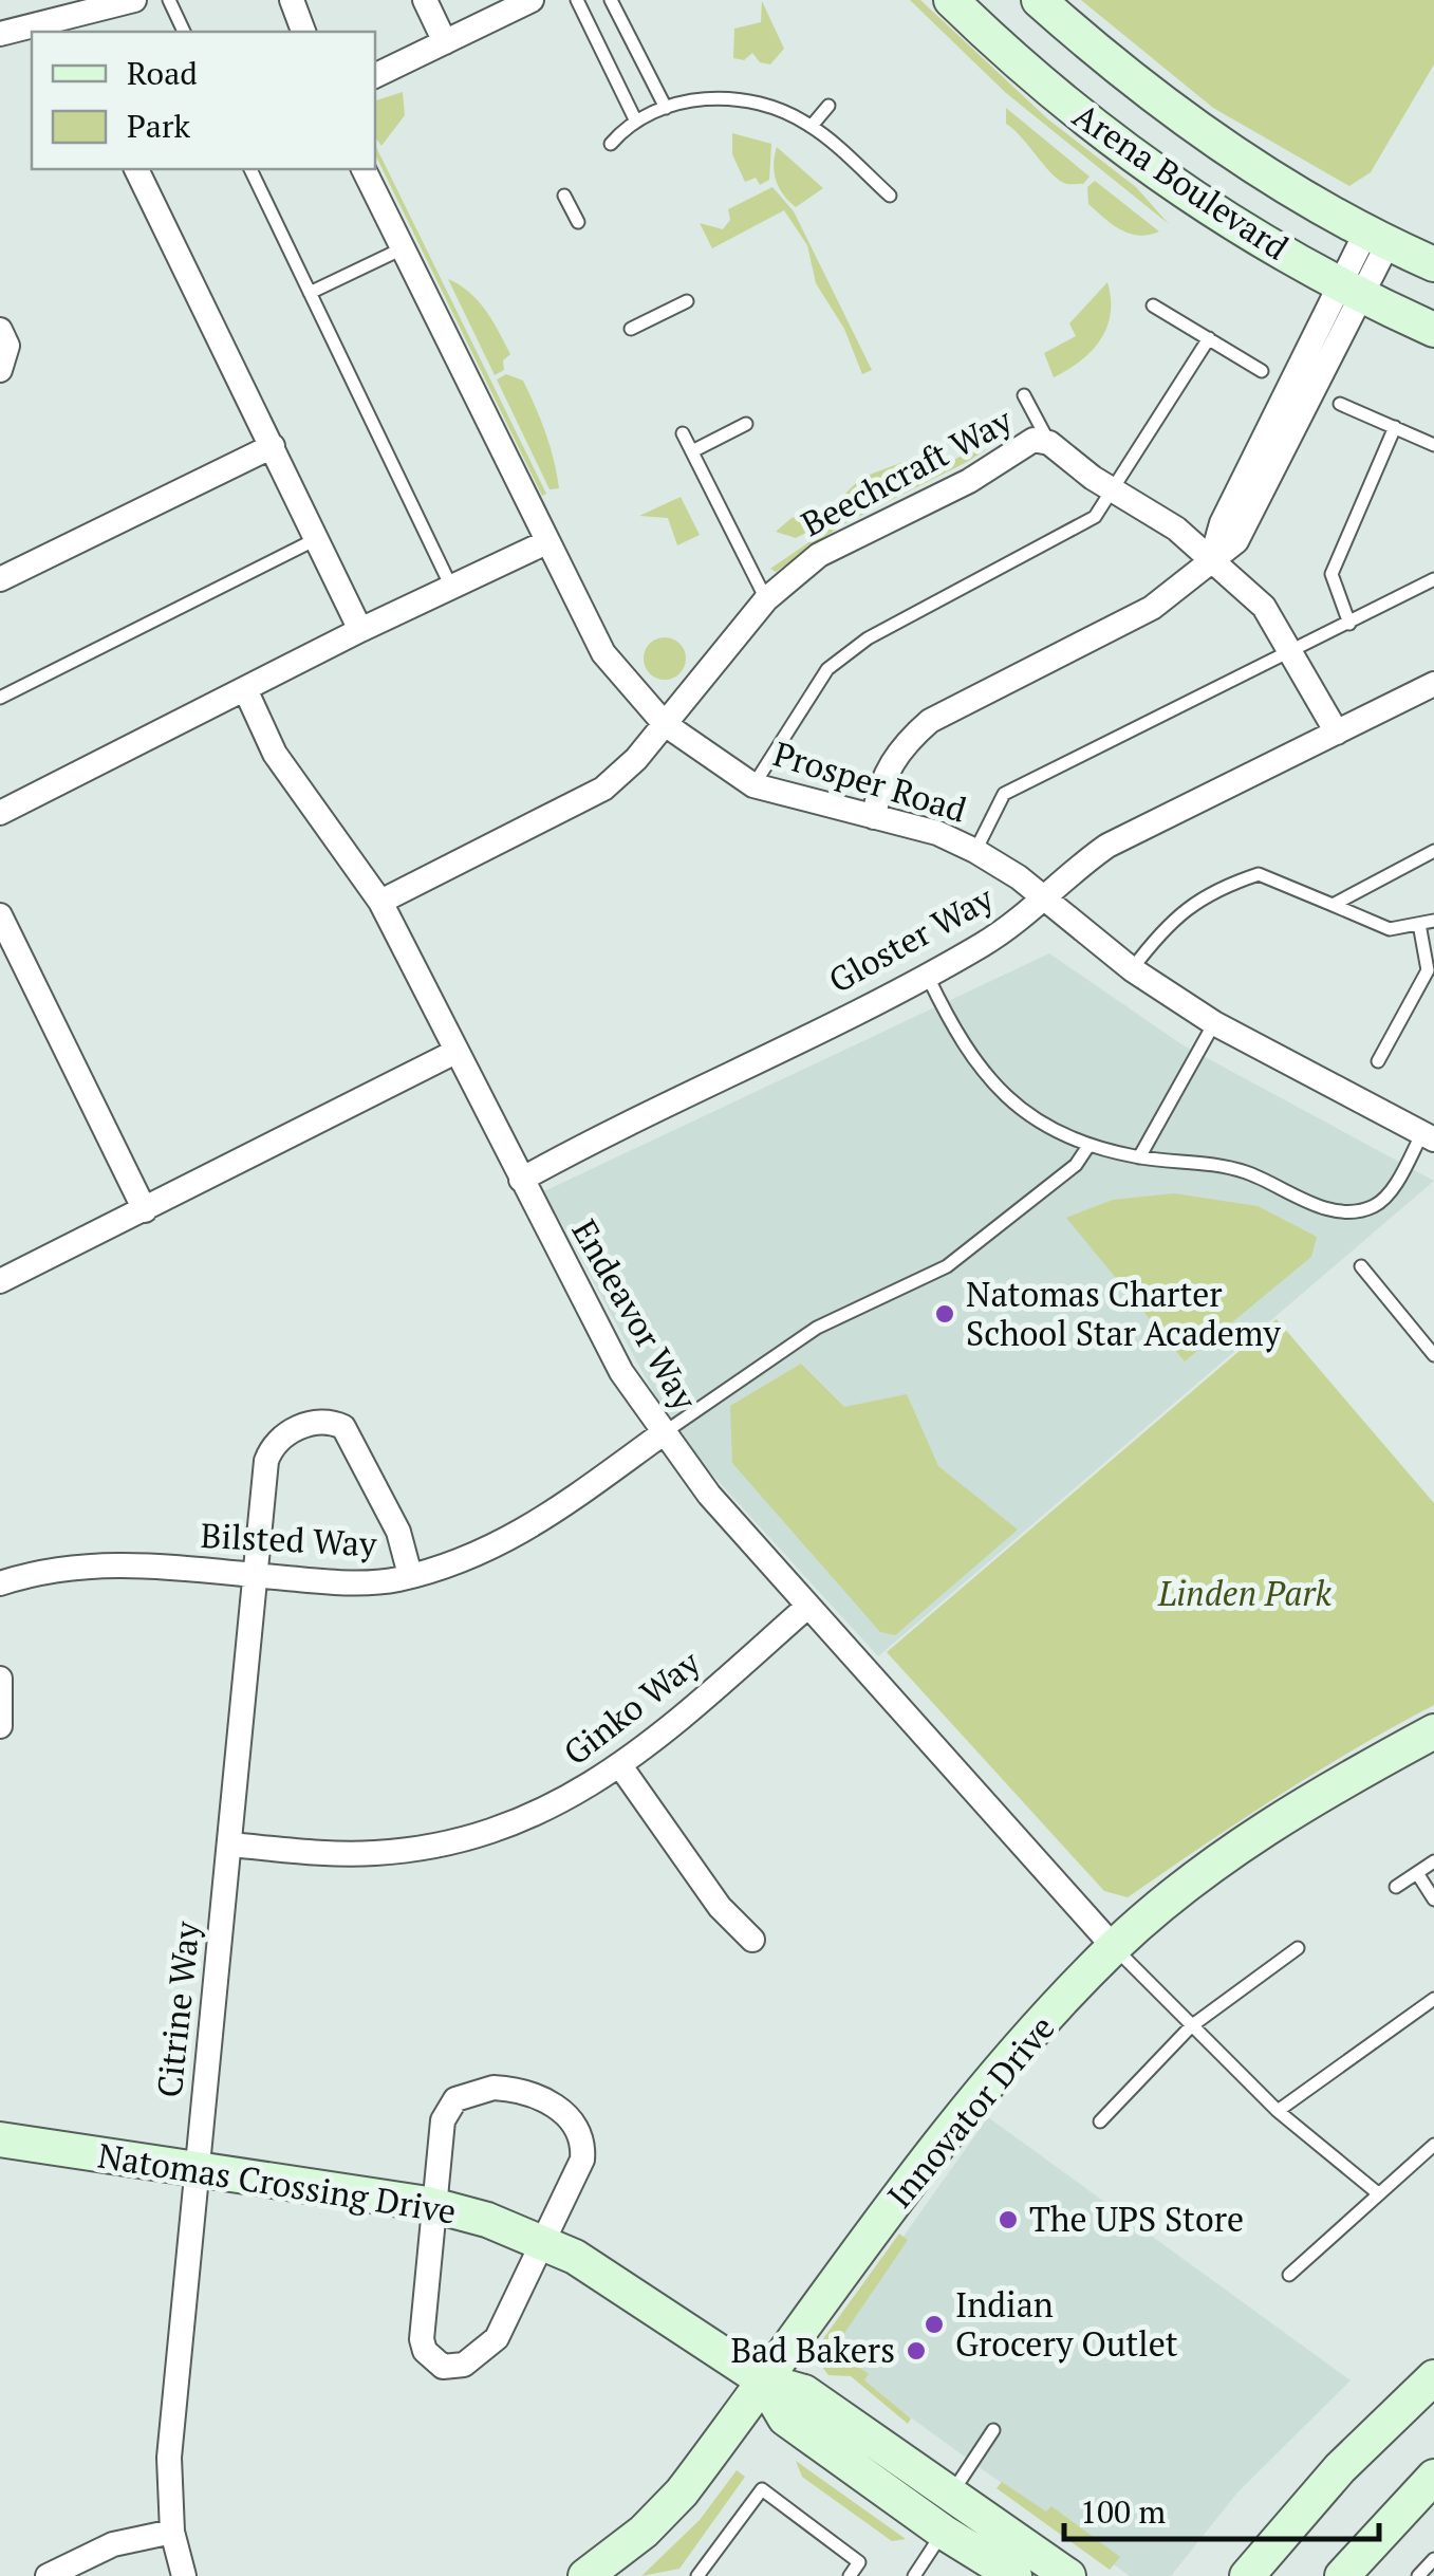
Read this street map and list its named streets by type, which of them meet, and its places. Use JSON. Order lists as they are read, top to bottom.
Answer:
{
  "streets": {
    "street": [
      "Arena Boulevard",
      "Beechcraft Way",
      "Prosper Road",
      "Gloster Way",
      "Endeavor Way",
      "Bilsted Way",
      "Ginko Way",
      "Citrine Way",
      "Innovator Drive",
      "Natomas Crossing Drive"
    ]
  },
  "crossings": [
    ["Beechcraft Way", "Prosper Road"],
    ["Beechcraft Way", "Gloster Way"],
    ["Beechcraft Way", "Endeavor Way"],
    ["Prosper Road", "Gloster Way"],
    ["Gloster Way", "Endeavor Way"],
    ["Endeavor Way", "Bilsted Way"],
    ["Endeavor Way", "Ginko Way"],
    ["Endeavor Way", "Innovator Drive"],
    ["Bilsted Way", "Citrine Way"],
    ["Ginko Way", "Citrine Way"],
    ["Citrine Way", "Natomas Crossing Drive"],
    ["Innovator Drive", "Natomas Crossing Drive"]
  ],
  "parks": ["Linden Park"],
  "places": [
    "Natomas Charter School Star Academy",
    "The UPS Store",
    "Indian Grocery Outlet",
    "Bad Bakers"
  ],
  "legend": ["Road", "Park"],
  "scale_bar": "100 m"
}
